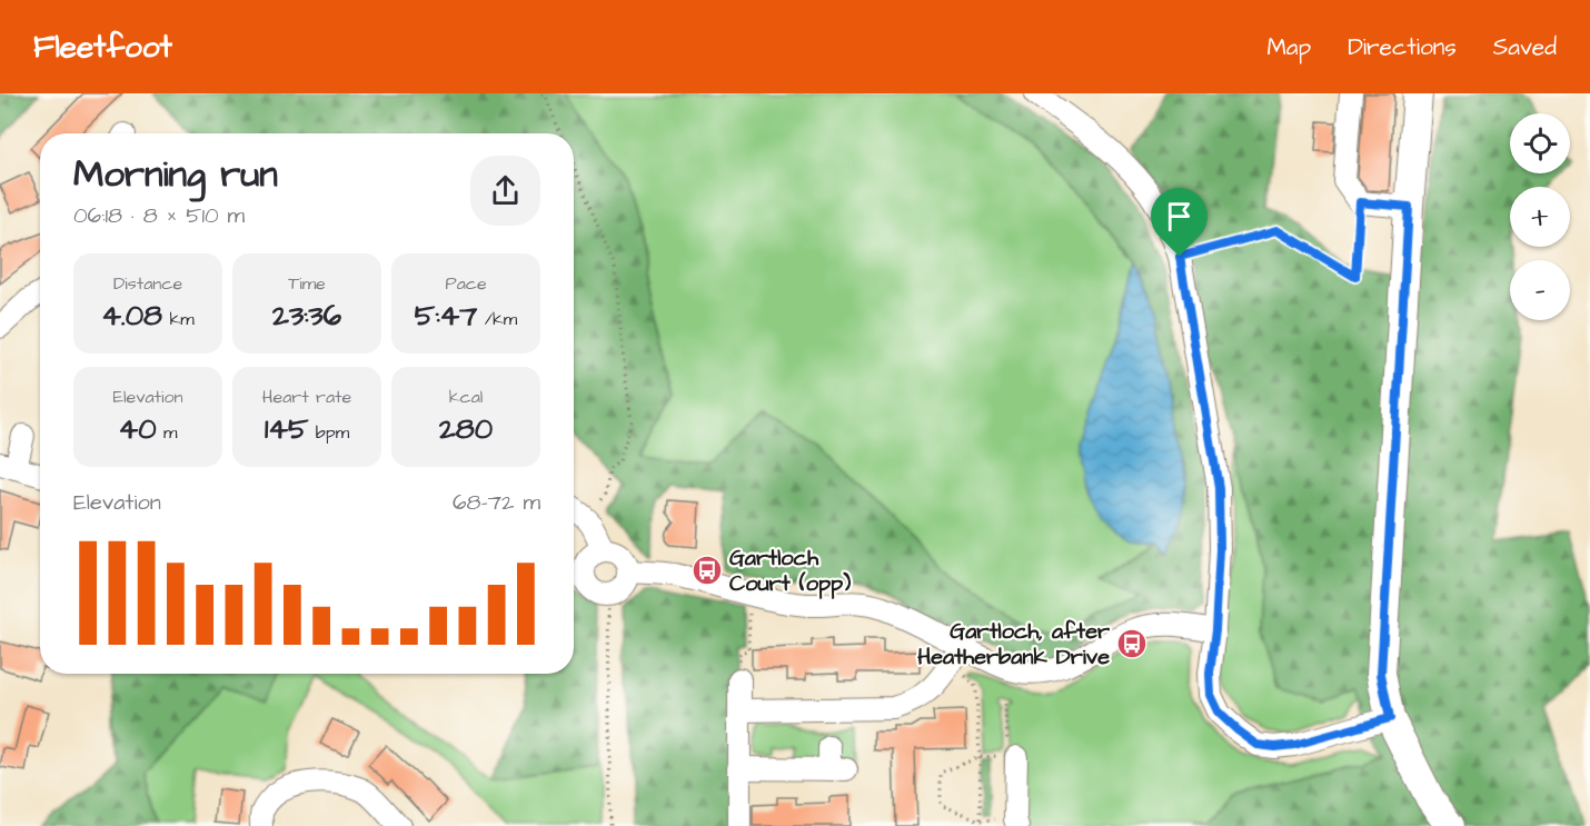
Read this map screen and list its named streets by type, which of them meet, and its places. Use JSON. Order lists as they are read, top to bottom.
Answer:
{
  "places": {
    "bus stop": ["Gartloch Court (opp)", "Gartloch, after Heatherbank Drive"]
  },
  "page": {
    "header": "Fleetfoot",
    "nav": ["Map", "Directions", "Saved"],
    "map_buttons": ["+", "−"],
    "heading": ["Morning run", "06:18 · 8 × 510 m"],
    "stats": [
      ["Distance", "4.08 km"],
      ["Time", "23:36"],
      ["Pace", "5:47 /km"],
      ["Elevation", "40 m"],
      ["Heart rate", "145 bpm"],
      ["kcal", "280"]
    ],
    "chart": ["Elevation", "68–72 m"]
  }
}
